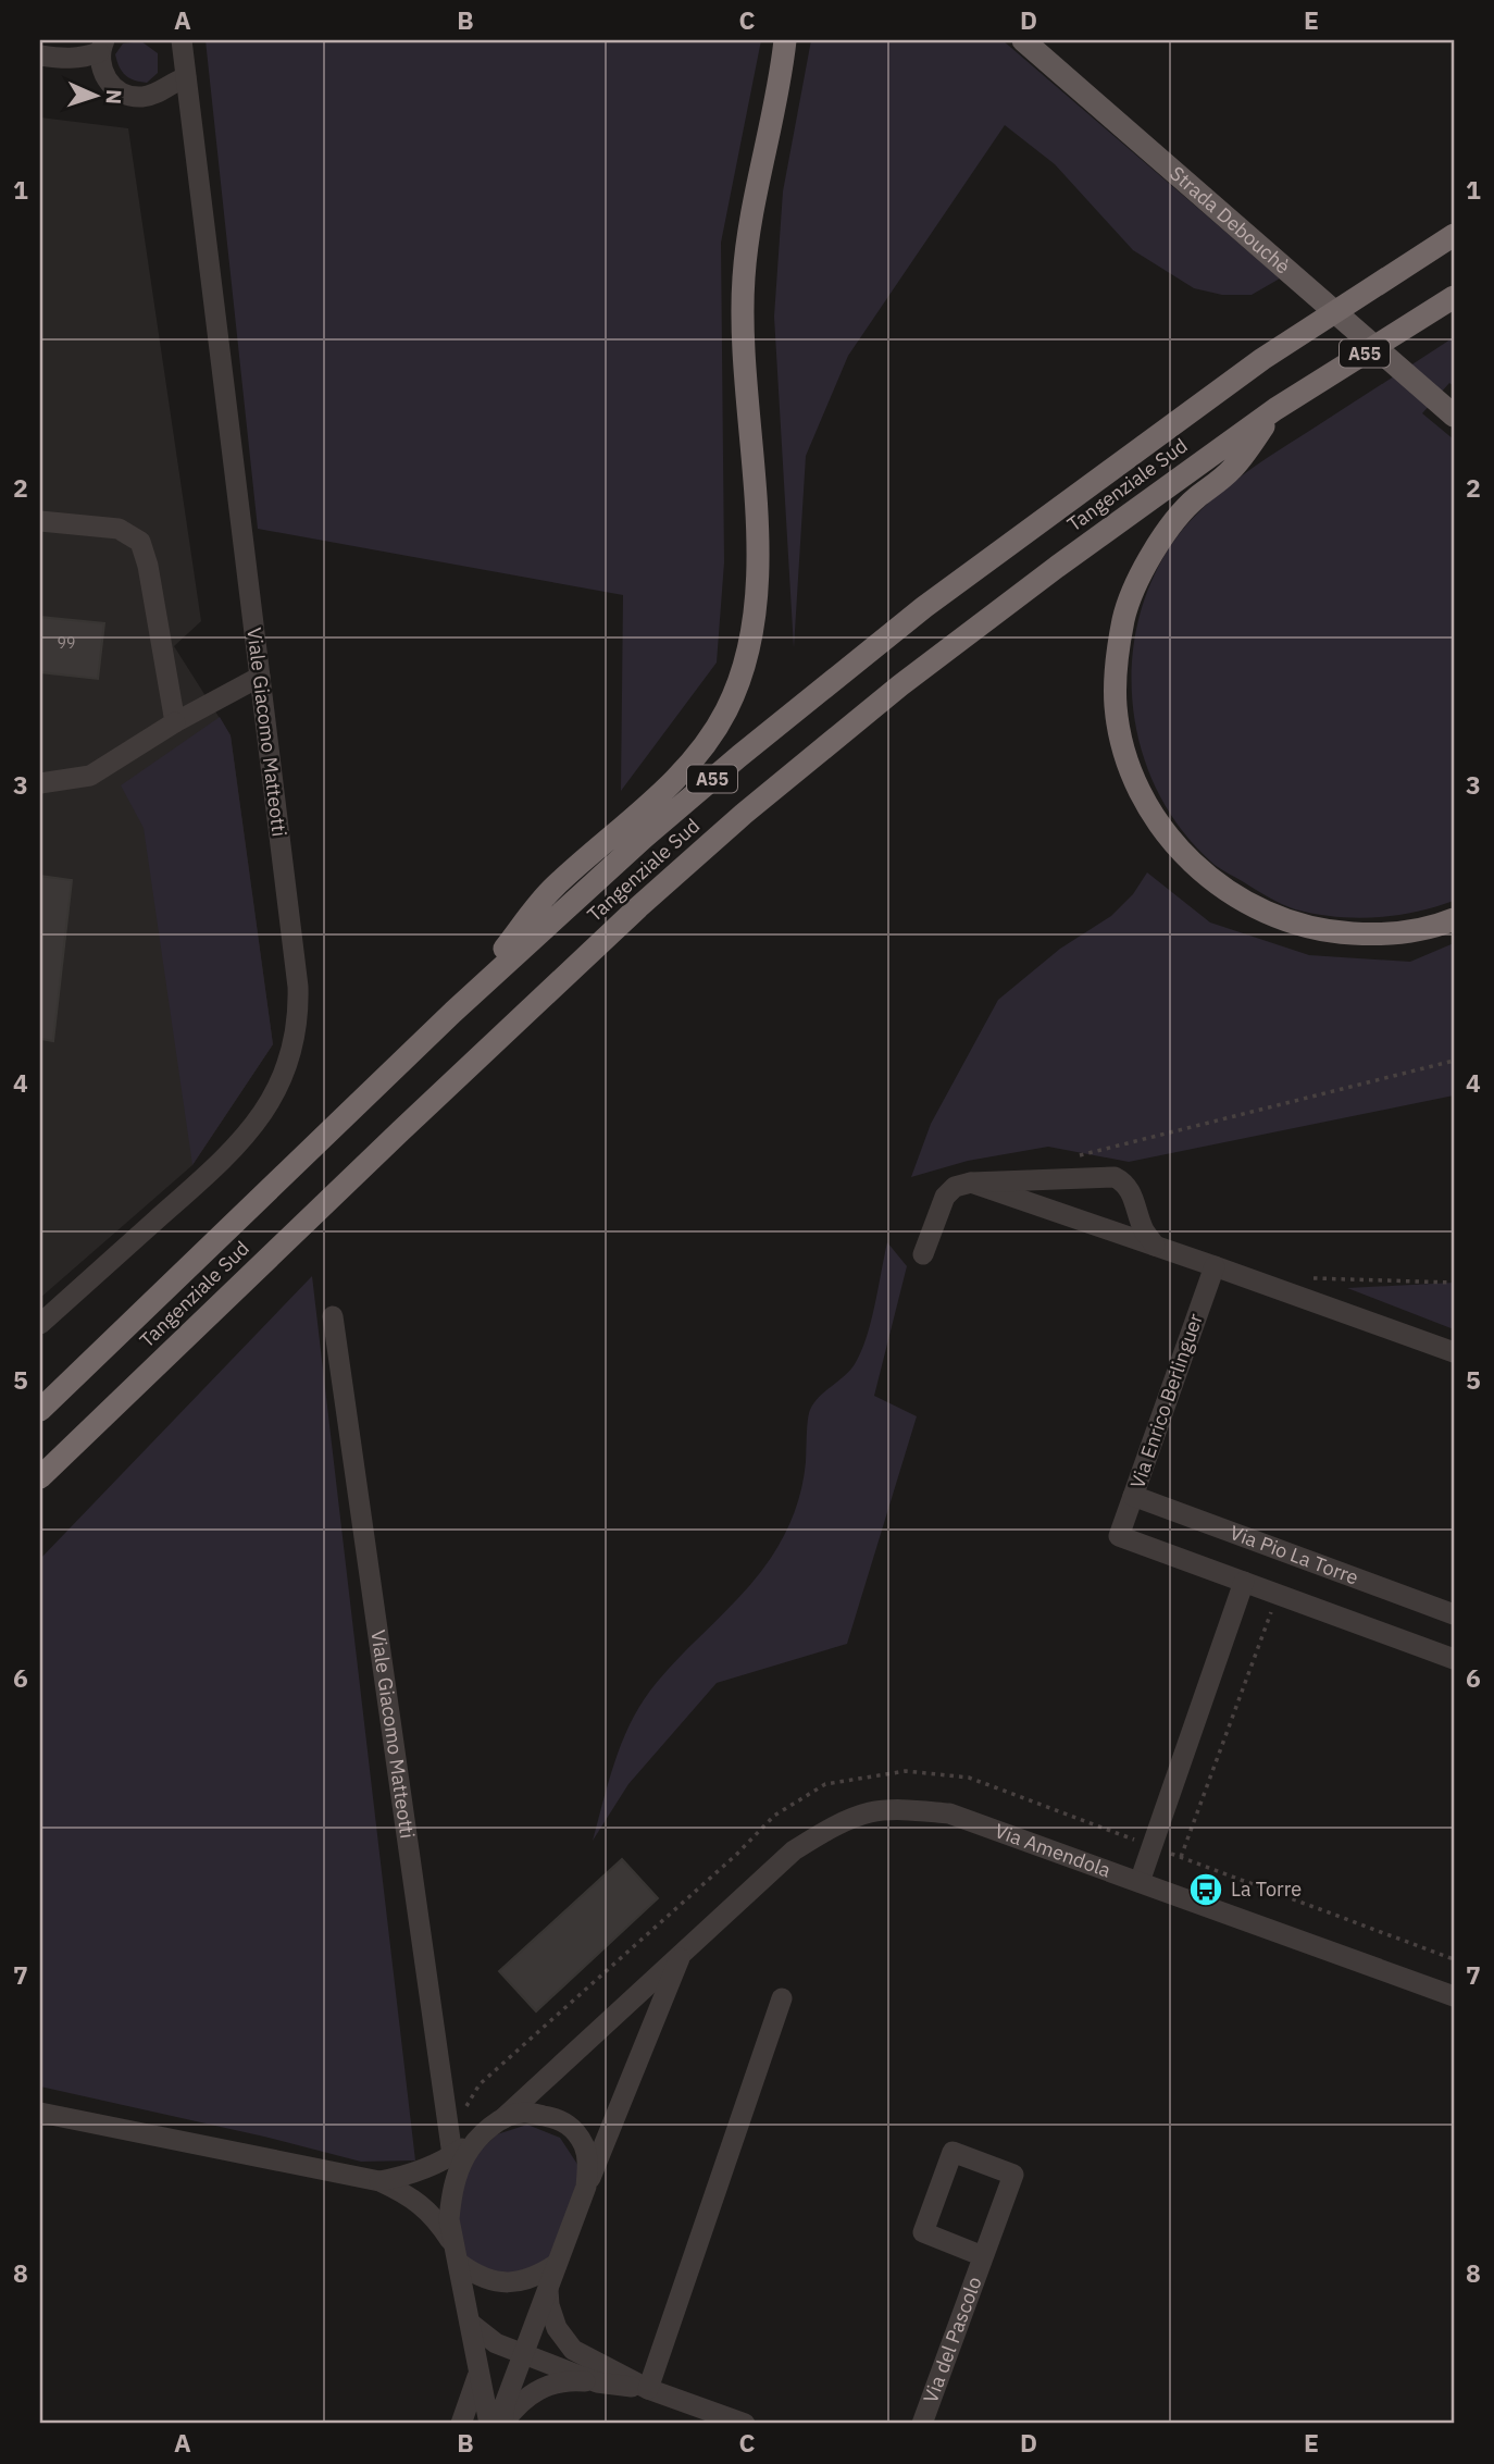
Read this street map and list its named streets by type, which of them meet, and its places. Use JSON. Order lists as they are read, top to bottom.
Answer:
{
  "streets": {
    "highway": ["A55", "Tangenziale Sud"],
    "main road": ["Strada Debouchè"],
    "street": [
      "Viale Giacomo Matteotti",
      "Via Enrico Berlinguer",
      "Via Pio La Torre",
      "Via Amendola",
      "Via del Pascolo"
    ]
  },
  "crossings": [
    ["Via Enrico Berlinguer", "Via Pio La Torre"]
  ],
  "places": {
    "bus stop": ["La Torre"]
  },
  "house_numbers": ["99"],
  "north": "right",
  "grid": {
    "columns": [
      "A",
      "B",
      "C",
      "D",
      "E"
    ],
    "rows": [
      "1",
      "2",
      "3",
      "4",
      "5",
      "6",
      "7",
      "8"
    ]
  }
}
